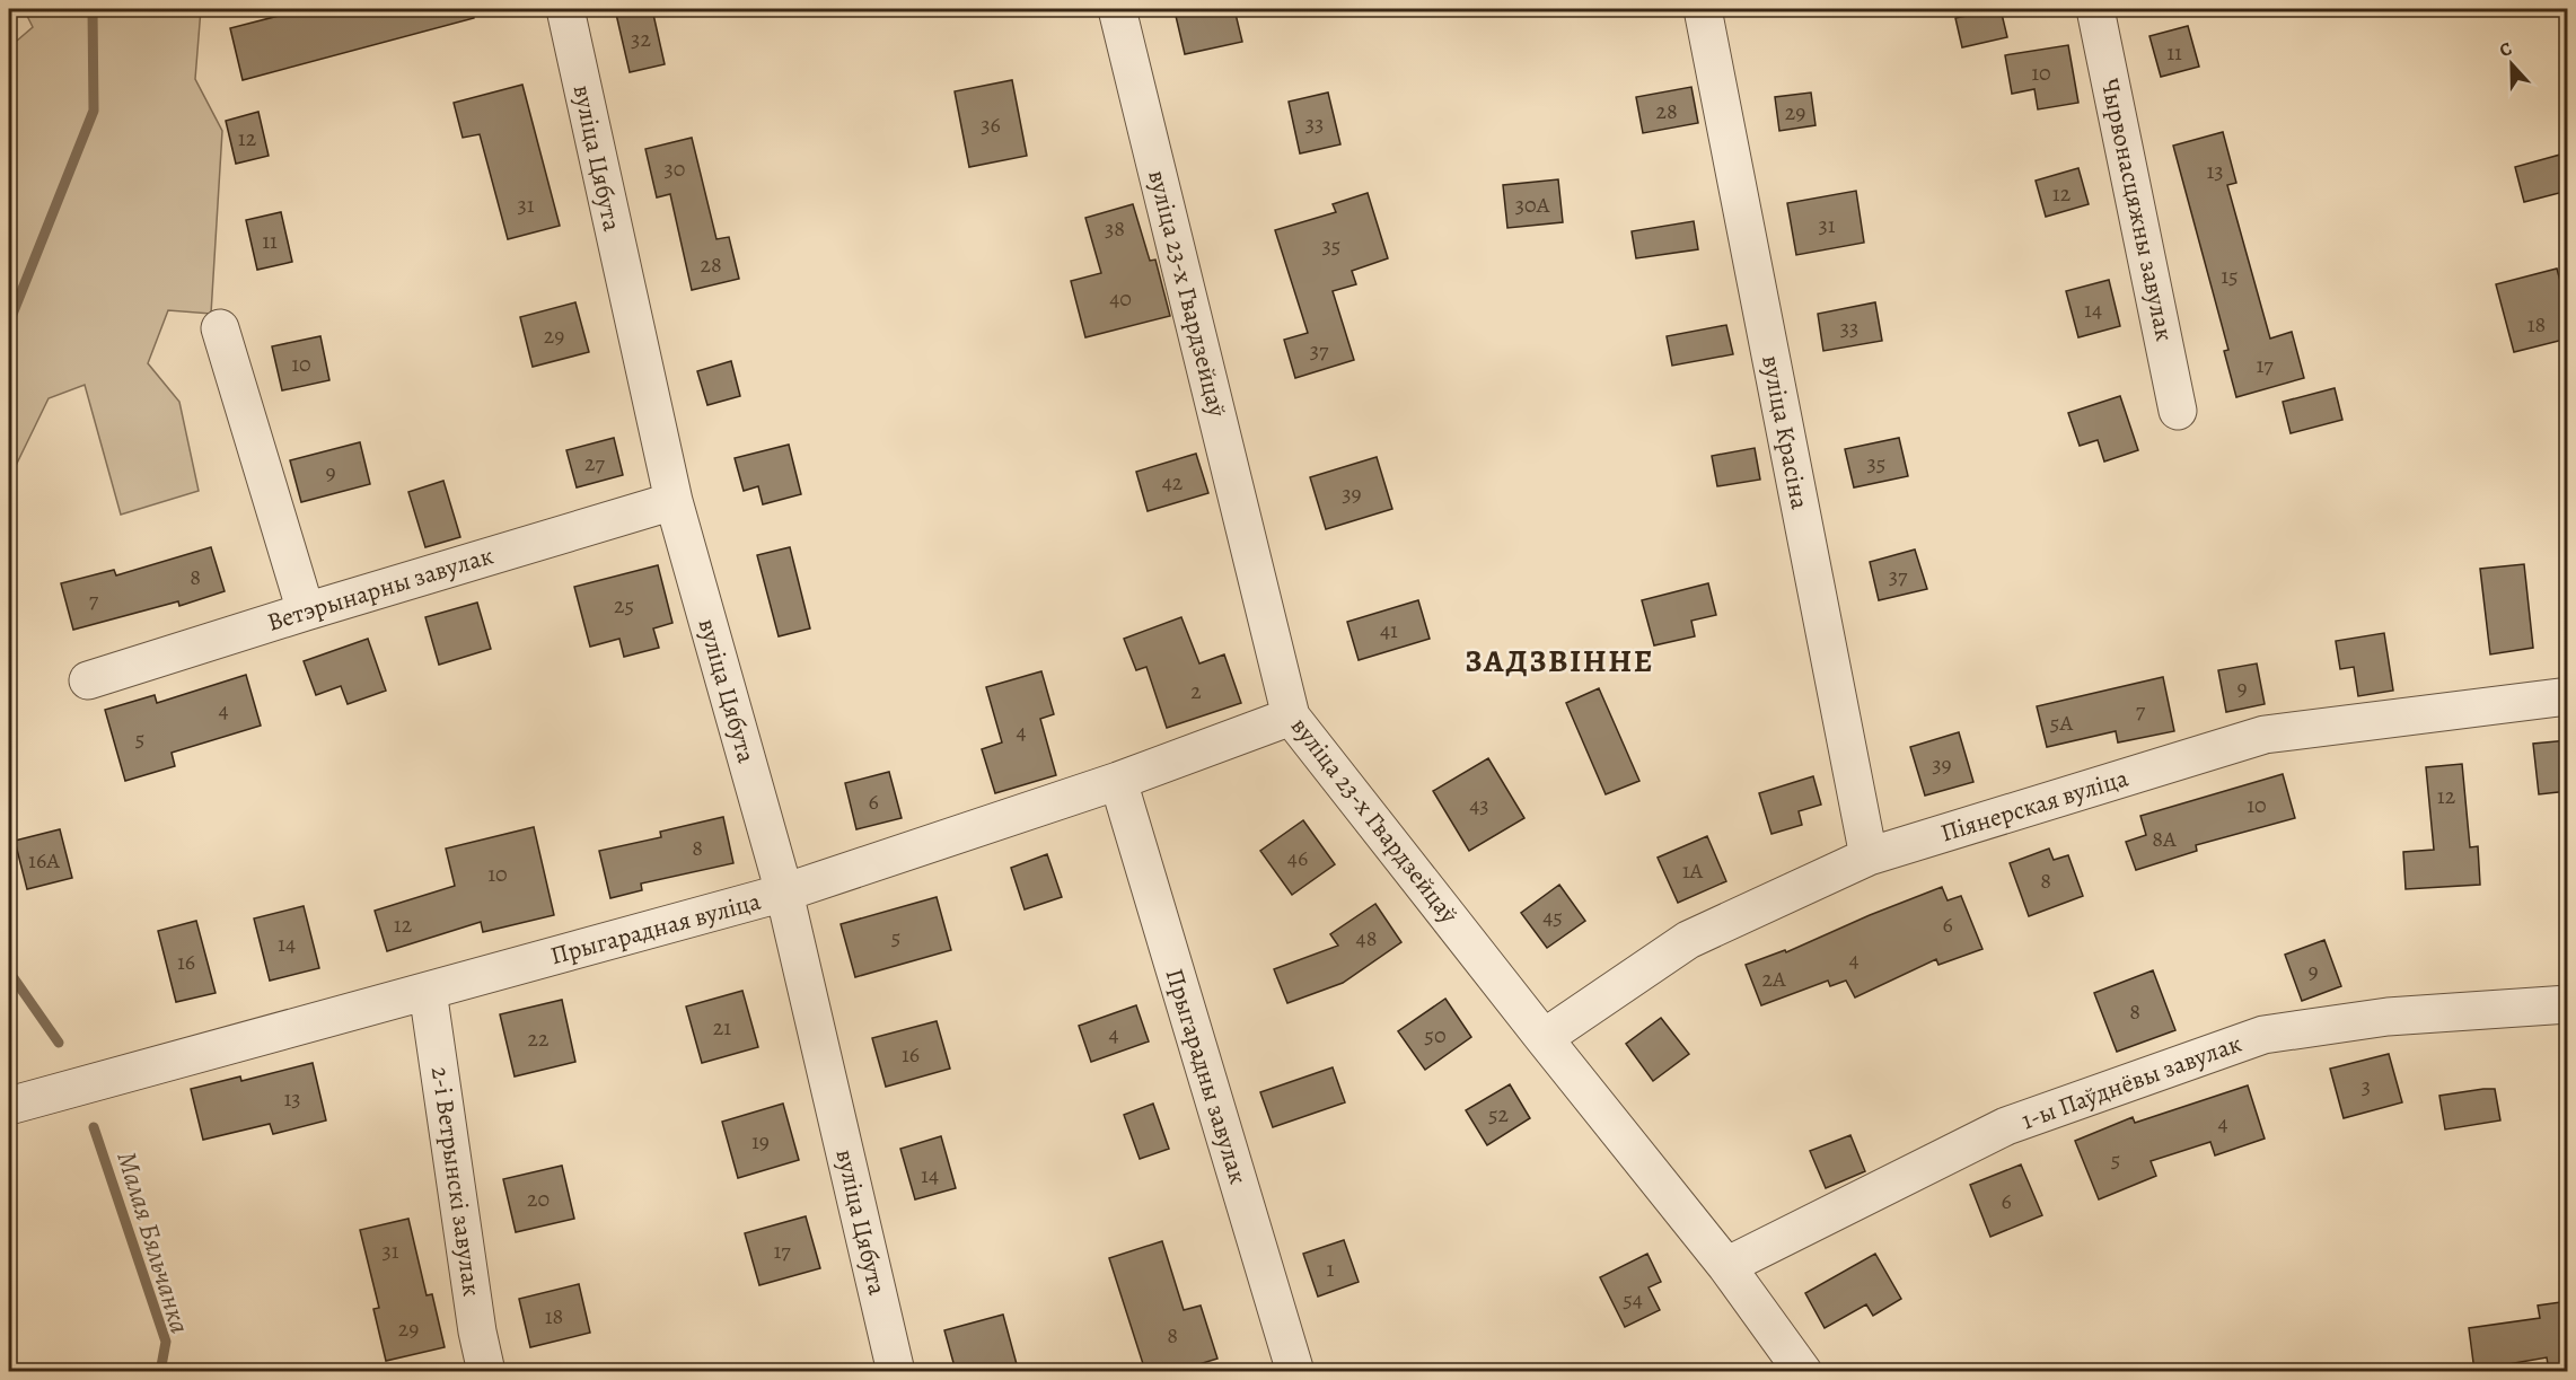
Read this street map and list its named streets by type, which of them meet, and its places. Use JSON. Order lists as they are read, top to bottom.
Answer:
{
  "streets": {
    "street": [
      "вуліца Цябута",
      "Чырвонасцяжны завулак",
      "вуліца 23-х Гвардзейцаў",
      "вуліца Красіна",
      "Ветэрынарны завулак",
      "Піянерская вуліца",
      "Прыгарадная вуліца",
      "Прыгарадны завулак",
      "1-ы Паўднёвы завулак",
      "2-і Ветрынскі завулак"
    ]
  },
  "crossings": [
    ["вуліца Цябута", "Ветэрынарны завулак"],
    ["вуліца Цябута", "Прыгарадная вуліца"],
    ["вуліца 23-х Гвардзейцаў", "Піянерская вуліца"],
    ["вуліца 23-х Гвардзейцаў", "Прыгарадная вуліца"],
    ["вуліца 23-х Гвардзейцаў", "1-ы Паўднёвы завулак"],
    ["вуліца Красіна", "Піянерская вуліца"],
    ["Прыгарадная вуліца", "Прыгарадны завулак"],
    ["Прыгарадная вуліца", "2-і Ветрынскі завулак"]
  ],
  "districts": ["ЗАДЗВІННЕ"],
  "water": ["Малая Бяльчанка"],
  "house_numbers": [
    "32",
    "11",
    "10",
    "28",
    "29",
    "33",
    "36",
    "12",
    "30",
    "13",
    "12",
    "31",
    "30А",
    "31",
    "38",
    "11",
    "35",
    "28",
    "15",
    "40",
    "14",
    "18",
    "33",
    "29",
    "37",
    "10",
    "17",
    "27",
    "35",
    "9",
    "42",
    "39",
    "37",
    "8",
    "7",
    "25",
    "41",
    "9",
    "2",
    "4",
    "7",
    "5А",
    "4",
    "5",
    "39",
    "12",
    "6",
    "43",
    "10",
    "8А",
    "8",
    "46",
    "16А",
    "1А",
    "10",
    "8",
    "45",
    "12",
    "6",
    "5",
    "48",
    "14",
    "4",
    "16",
    "9",
    "2А",
    "8",
    "21",
    "4",
    "50",
    "22",
    "16",
    "3",
    "13",
    "52",
    "4",
    "19",
    "5",
    "14",
    "20",
    "6",
    "31",
    "17",
    "1",
    "54",
    "18",
    "29",
    "8"
  ],
  "north": "top"
}
